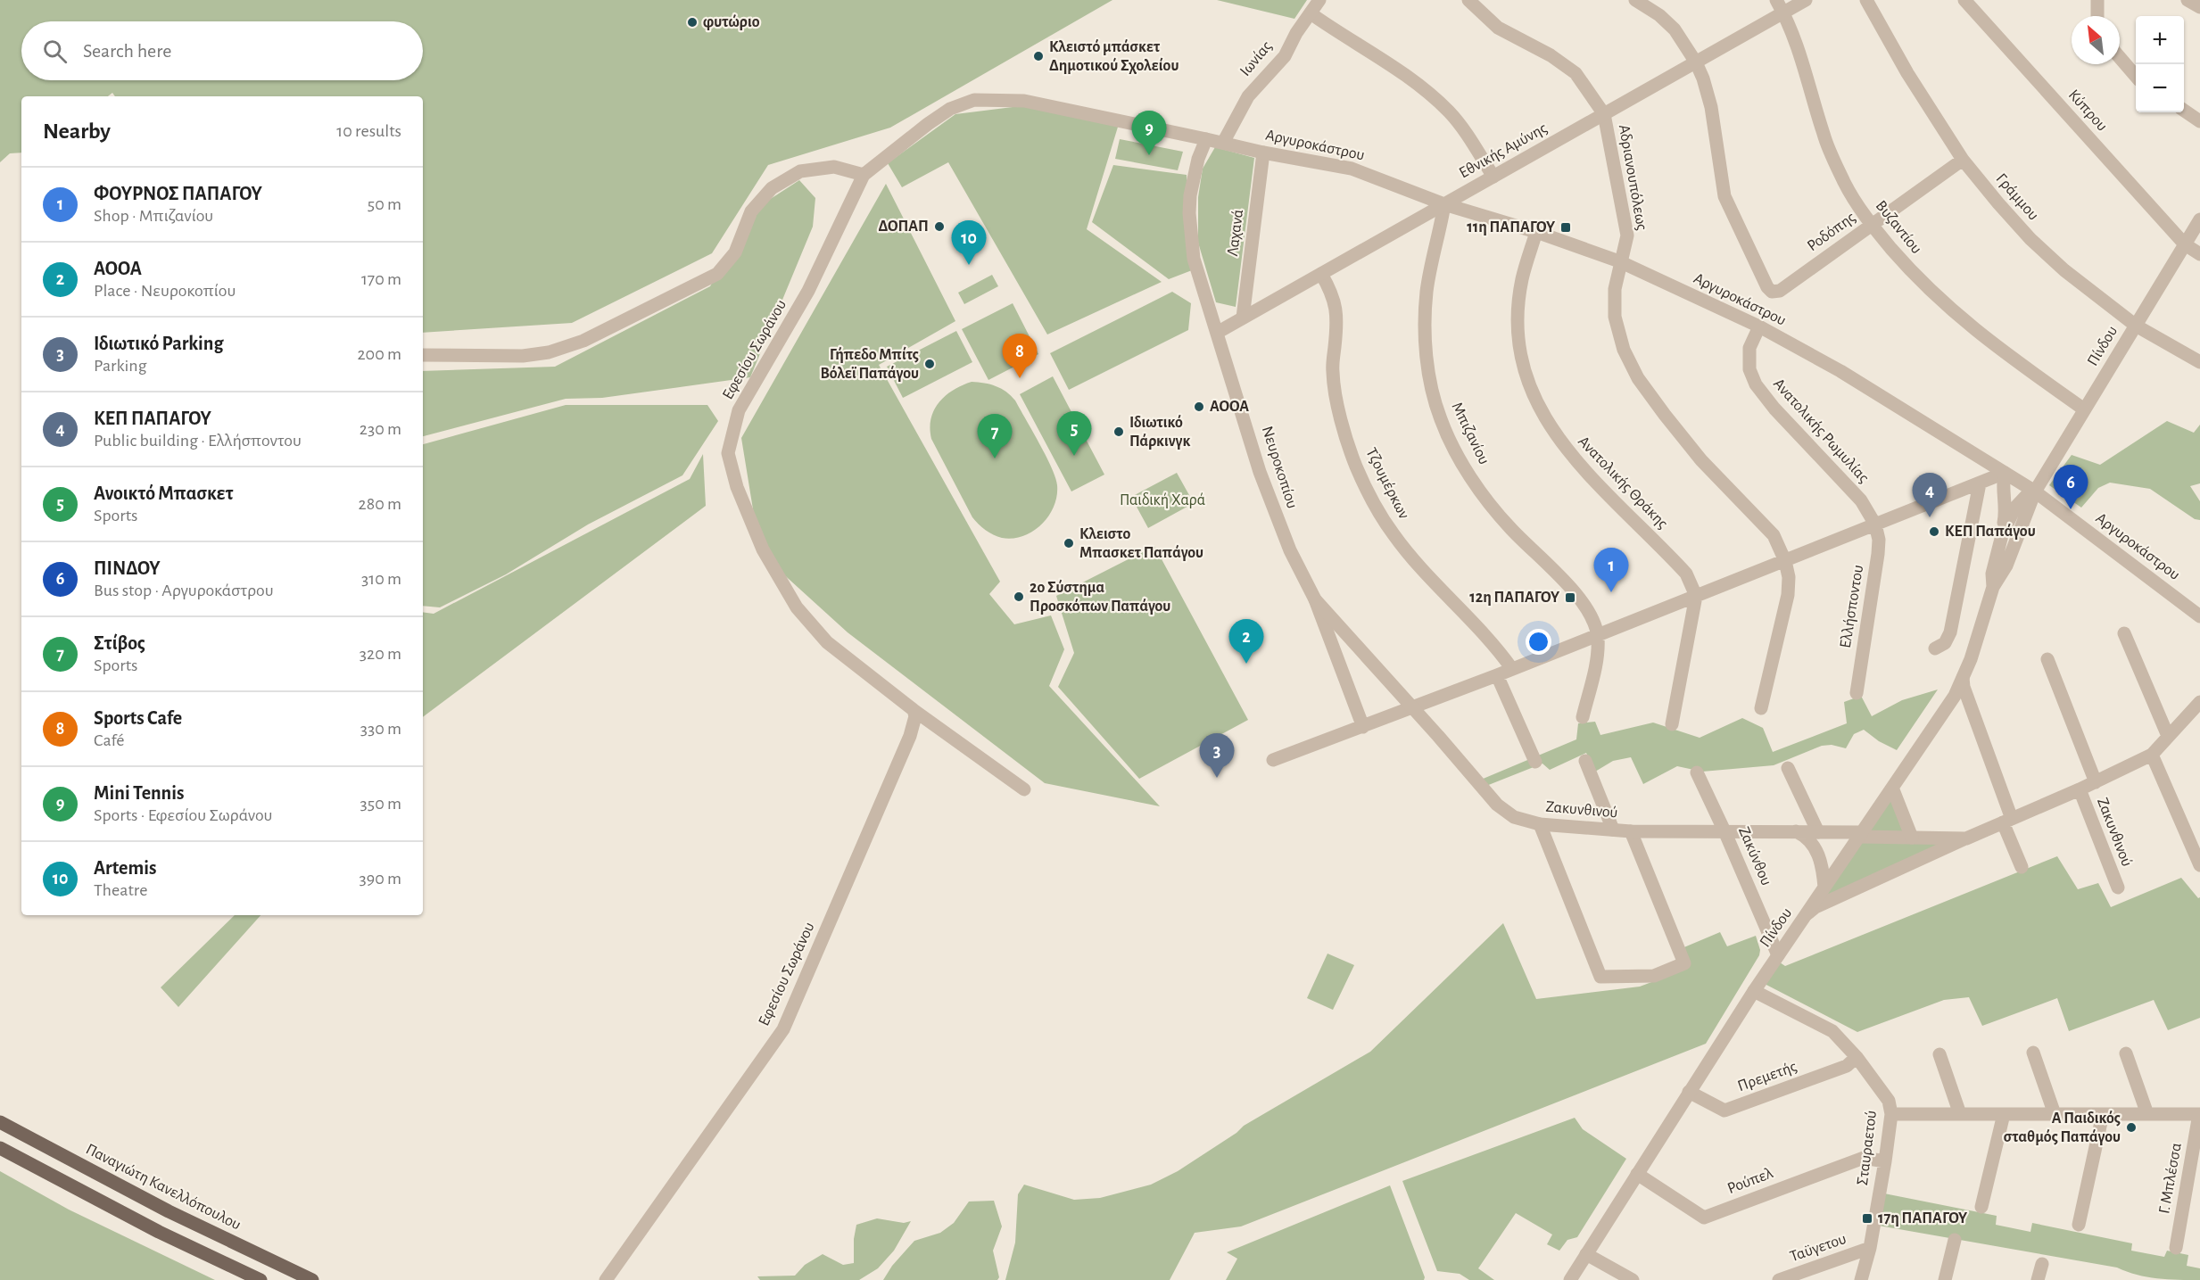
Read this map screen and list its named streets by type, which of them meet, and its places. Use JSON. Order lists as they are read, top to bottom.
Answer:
{
  "streets": {
    "main road": ["Παναγιώτη Κανελλόπουλου"],
    "street": [
      "Ιωνίας",
      "Κύπρου",
      "Αργυροκάστρου",
      "Εθνικής Αμύνης",
      "Αδριανουπόλεως",
      "Γράμμου",
      "Βυζαντίου",
      "Ροδόπης",
      "Λαχανά",
      "Πίνδου",
      "Εφεσίου Σωράνου",
      "Ανατολικής Ρωμυλίας",
      "Μπιζανίου",
      "Νευροκοπίου",
      "Ανατολικής Θράκης",
      "Τζουμέρκων",
      "Ελλήσποντου",
      "Ζακυνθινού",
      "Ζακύνθου",
      "Πρεμετής",
      "Σταυραετού",
      "Γ. Μπλέσσα",
      "Ρούπελ",
      "Ταϋγετου"
    ]
  },
  "crossings": [
    ["Ιωνίας", "Αργυροκάστρου"],
    ["Κύπρου", "Πίνδου"],
    ["Αργυροκάστρου", "Εθνικής Αμύνης"],
    ["Αργυροκάστρου", "Αδριανουπόλεως"],
    ["Αργυροκάστρου", "Λαχανά"],
    ["Αργυροκάστρου", "Πίνδου"],
    ["Αργυροκάστρου", "Εφεσίου Σωράνου"],
    ["Αργυροκάστρου", "Ανατολικής Ρωμυλίας"],
    ["Αργυροκάστρου", "Μπιζανίου"],
    ["Αργυροκάστρου", "Νευροκοπίου"],
    ["Αργυροκάστρου", "Ανατολικής Θράκης"],
    ["Εθνικής Αμύνης", "Αδριανουπόλεως"],
    ["Εθνικής Αμύνης", "Βυζαντίου"],
    ["Εθνικής Αμύνης", "Ροδόπης"],
    ["Εθνικής Αμύνης", "Λαχανά"],
    ["Εθνικής Αμύνης", "Μπιζανίου"],
    ["Εθνικής Αμύνης", "Νευροκοπίου"],
    ["Εθνικής Αμύνης", "Τζουμέρκων"],
    ["Γράμμου", "Ροδόπης"],
    ["Γράμμου", "Πίνδου"],
    ["Βυζαντίου", "Ροδόπης"],
    ["Βυζαντίου", "Πίνδου"],
    ["Πίνδου", "Ζακυνθινού"],
    ["Πίνδου", "Ζακύνθου"],
    ["Πίνδου", "Πρεμετής"],
    ["Πίνδου", "Σταυραετού"],
    ["Πίνδου", "Ρούπελ"],
    ["Εφεσίου Σωράνου", "Νευροκοπίου"],
    ["Ανατολικής Ρωμυλίας", "Ελλήσποντου"],
    ["Νευροκοπίου", "Ζακυνθινού"],
    ["Ζακυνθινού", "Ζακύνθου"],
    ["Πρεμετής", "Σταυραετού"],
    ["Σταυραετού", "Γ. Μπλέσσα"],
    ["Σταυραετού", "Ρούπελ"],
    ["Σταυραετού", "Ταϋγετου"]
  ],
  "parks": ["Παιδική Χαρά"],
  "places": {
    "other": [
      "φυτώριο",
      "Κλειστό μπάσκετ Δημοτικού Σχολείου",
      "ΔΟΠΑΠ",
      "Γήπεδο Μπίτς Βόλεϊ Παπάγου",
      "ΑΟΟΑ",
      "Ιδιωτικό Πάρκινγκ",
      "ΚΕΠ Παπάγου",
      "Κλειστο Μπασκετ Παπάγου",
      "2ο Σύστημα Προσκόπων Παπάγου",
      "Α Παιδικός σταθμός Παπάγου"
    ],
    "transit": ["11η ΠΑΠΑΓΟΥ", "12η ΠΑΠΑΓΟΥ", "17η ΠΑΠΑΓΟΥ"]
  },
  "north": "top left",
  "page": {
    "map_buttons": ["+", "−"],
    "search": "Search here",
    "heading": ["Nearby", "10 results"],
    "pins": [
      "9",
      "10",
      "8",
      "5",
      "7",
      "6",
      "4",
      "1",
      "2",
      "3"
    ],
    "list": [
      {
        "mark": "1",
        "name": "ΦΟΥΡΝΟΣ ΠΑΠΑΓΟΥ",
        "note": "Shop · Μπιζανίου",
        "value": "50 m"
      },
      {
        "mark": "2",
        "name": "AOOA",
        "note": "Place · Νευροκοπίου",
        "value": "170 m"
      },
      {
        "mark": "3",
        "name": "Ιδιωτικό Parking",
        "note": "Parking",
        "value": "200 m"
      },
      {
        "mark": "4",
        "name": "ΚΕΠ ΠΑΠΑΓΟΥ",
        "note": "Public building · Ελλήσποντου",
        "value": "230 m"
      },
      {
        "mark": "5",
        "name": "Ανοικτό Μπασκετ",
        "note": "Sports",
        "value": "280 m"
      },
      {
        "mark": "6",
        "name": "ΠΙΝΔΟΥ",
        "note": "Bus stop · Αργυροκάστρου",
        "value": "310 m"
      },
      {
        "mark": "7",
        "name": "Στίβος",
        "note": "Sports",
        "value": "320 m"
      },
      {
        "mark": "8",
        "name": "Sports Cafe",
        "note": "Café",
        "value": "330 m"
      },
      {
        "mark": "9",
        "name": "Mini Tennis",
        "note": "Sports · Εφεσίου Σωράνου",
        "value": "350 m"
      },
      {
        "mark": "10",
        "name": "Artemis",
        "note": "Theatre",
        "value": "390 m"
      }
    ]
  }
}
